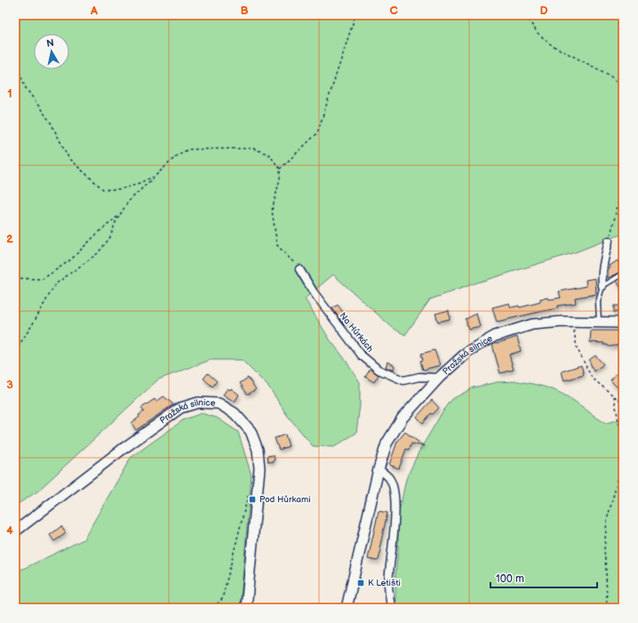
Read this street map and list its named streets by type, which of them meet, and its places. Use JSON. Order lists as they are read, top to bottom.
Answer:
{
  "streets": {
    "street": ["Na Hůrkách", "Pražská silnice"]
  },
  "crossings": [
    ["Na Hůrkách", "Pražská silnice"]
  ],
  "places": {
    "transit": ["Pod Hůrkami", "K Letišti"]
  },
  "scale_bar": "100 m",
  "north": "top",
  "grid": {
    "columns": [
      "A",
      "B",
      "C",
      "D"
    ],
    "rows": [
      "1",
      "2",
      "3",
      "4"
    ]
  }
}
